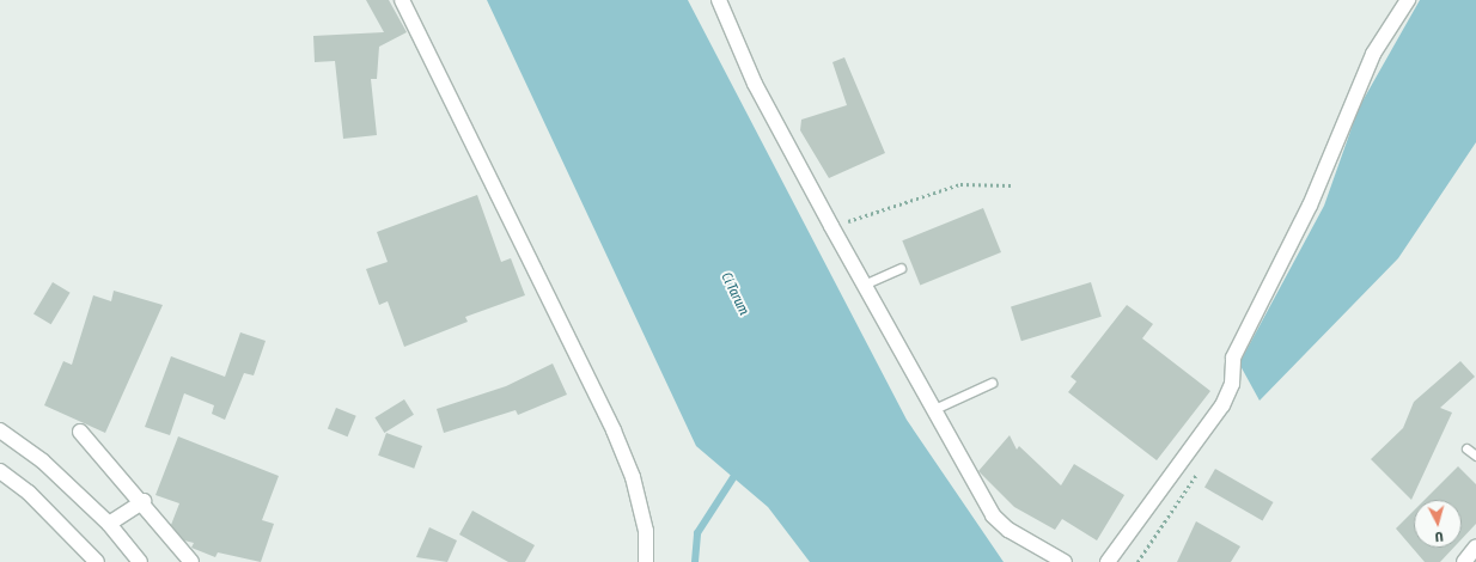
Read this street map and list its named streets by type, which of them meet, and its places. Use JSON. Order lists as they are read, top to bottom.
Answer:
{
  "water": ["Ci Tarum"],
  "north": "bottom"
}
